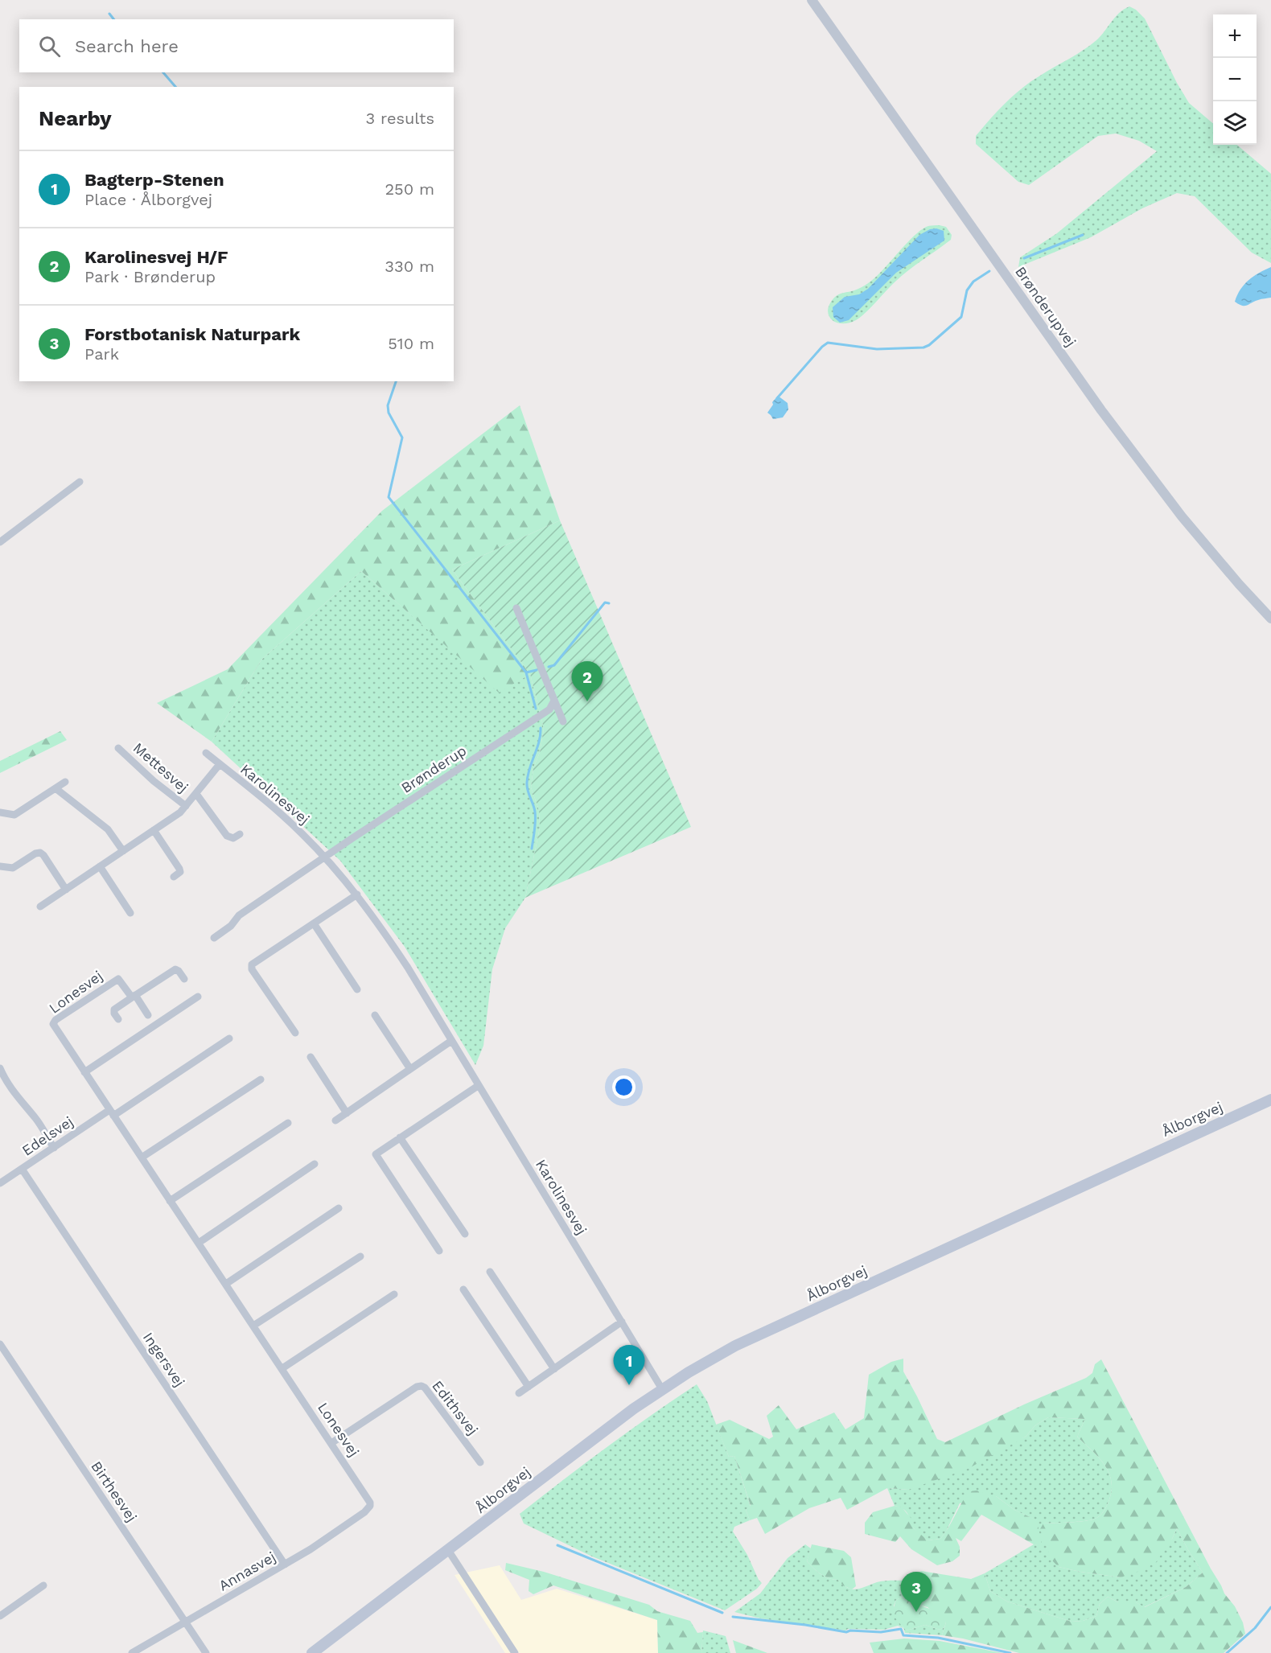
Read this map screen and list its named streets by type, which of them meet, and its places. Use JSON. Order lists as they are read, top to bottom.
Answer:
{
  "streets": {
    "main road": ["Ålborgvej"],
    "street": [
      "Brønderupvej",
      "Mettesvej",
      "Brønderup",
      "Karolinesvej",
      "Lonesvej",
      "Edelsvej",
      "Ingersvej",
      "Edithsvej",
      "Birthesvej",
      "Annasvej"
    ]
  },
  "crossings": [
    ["Mettesvej", "Karolinesvej"],
    ["Brønderup", "Karolinesvej"],
    ["Karolinesvej", "Ålborgvej"],
    ["Lonesvej", "Edelsvej"],
    ["Lonesvej", "Edithsvej"],
    ["Lonesvej", "Annasvej"],
    ["Edelsvej", "Ingersvej"],
    ["Ingersvej", "Annasvej"],
    ["Birthesvej", "Annasvej"]
  ],
  "page": {
    "map_buttons": ["+", "−"],
    "search": "Search here",
    "heading": ["Nearby", "3 results"],
    "list": [
      {
        "mark": "1",
        "name": "Bagterp-Stenen",
        "note": "Place · Ålborgvej",
        "value": "250 m"
      },
      {
        "mark": "2",
        "name": "Karolinesvej H/F",
        "note": "Park · Brønderup",
        "value": "330 m"
      },
      {
        "mark": "3",
        "name": "Forstbotanisk Naturpark",
        "note": "Park",
        "value": "510 m"
      }
    ],
    "pins": ["2", "1", "3"]
  }
}
